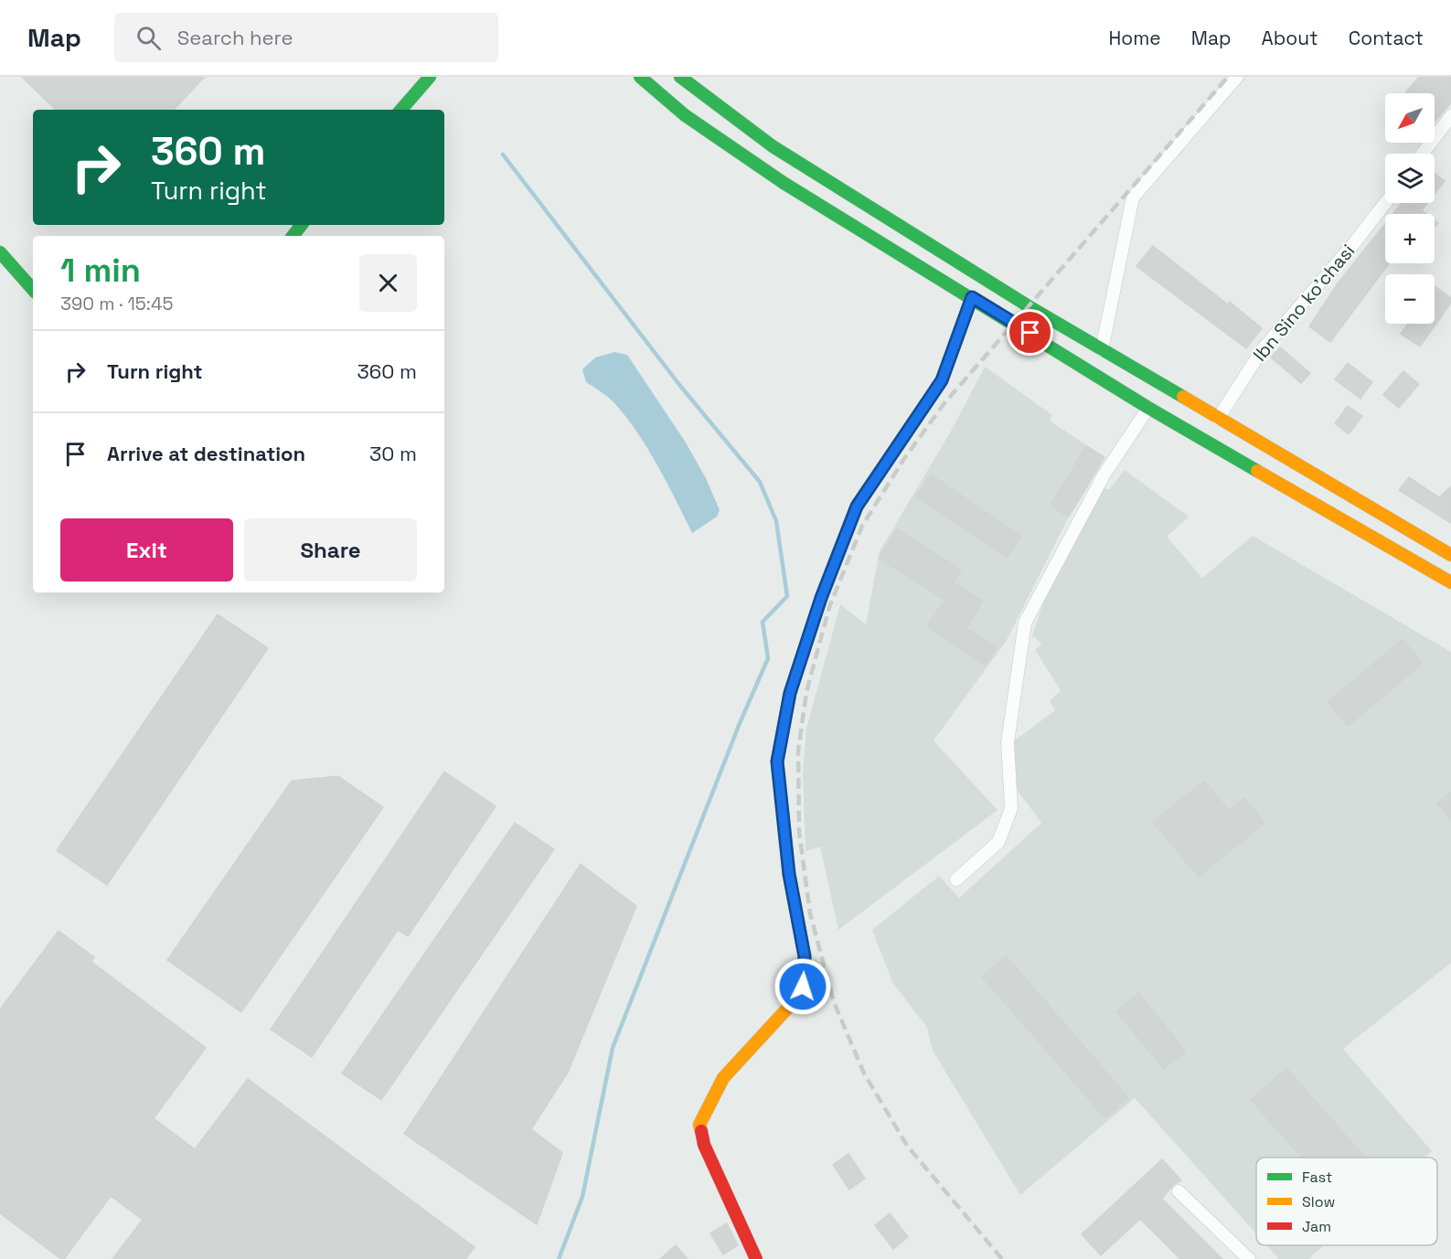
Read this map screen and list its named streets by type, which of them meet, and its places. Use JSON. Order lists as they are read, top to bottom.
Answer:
{
  "streets": {
    "street": ["Ibn Sino ko'chasi"]
  },
  "legend": ["Fast", "Slow", "Jam"],
  "north": "bottom left",
  "page": {
    "header": "Map",
    "search": "Search here",
    "nav": [
      "Home",
      "Map",
      "About",
      "Contact"
    ],
    "map_buttons": ["+", "−"],
    "turn": ["360 m", "Turn right"],
    "heading": ["1 min", "390 m · 15:45"],
    "list": [
      {
        "name": "Turn right",
        "value": "360 m"
      },
      {
        "name": "Arrive at destination",
        "value": "30 m"
      }
    ],
    "buttons": ["Exit", "Share"]
  }
}
